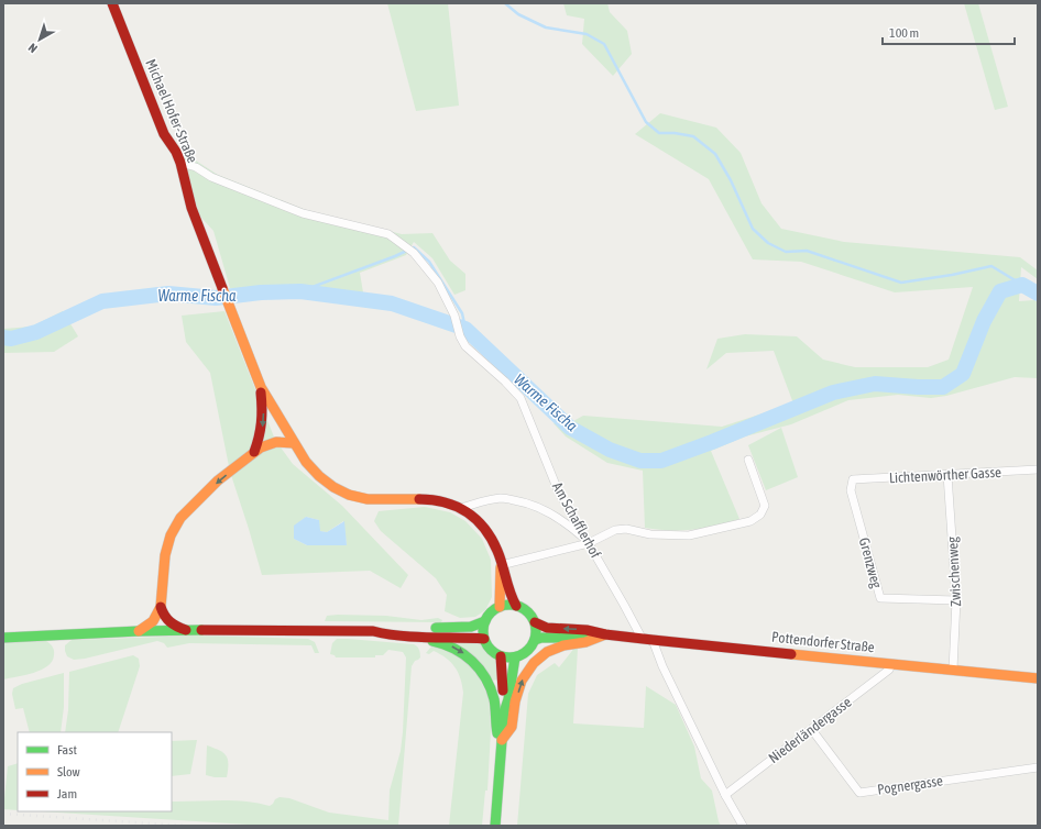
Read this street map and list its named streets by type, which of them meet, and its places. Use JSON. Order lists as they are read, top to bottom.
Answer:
{
  "streets": {
    "main road": ["Michael Hofer-Straße", "Pottendorfer Straße"],
    "street": [
      "Lichtenwörther Gasse",
      "Am Schafflerhof",
      "Grenzweg",
      "Zwischenweg",
      "Niederländergasse",
      "Pognergasse"
    ]
  },
  "crossings": [
    ["Michael Hofer-Straße", "Am Schafflerhof"],
    ["Lichtenwörther Gasse", "Grenzweg"],
    ["Lichtenwörther Gasse", "Zwischenweg"],
    ["Am Schafflerhof", "Pottendorfer Straße"],
    ["Grenzweg", "Zwischenweg"],
    ["Zwischenweg", "Pottendorfer Straße"],
    ["Pottendorfer Straße", "Niederländergasse"],
    ["Niederländergasse", "Pognergasse"]
  ],
  "water": ["Warme Fischa"],
  "legend": ["Fast", "Slow", "Jam"],
  "scale_bar": "100 m",
  "north": "bottom left"
}
